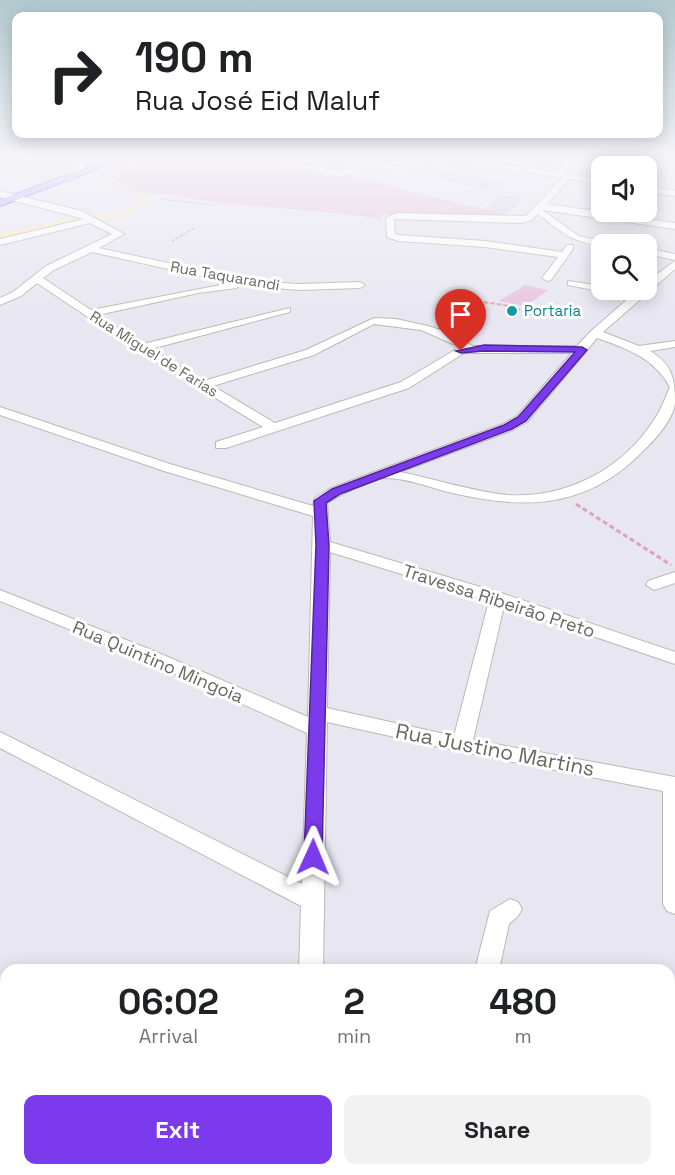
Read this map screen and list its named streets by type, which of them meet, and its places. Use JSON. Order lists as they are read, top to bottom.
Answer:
{
  "streets": {
    "street": [
      "Rua Taquarandi",
      "Rua Miguel de Farias",
      "Travessa Ribeirão Preto",
      "Rua Quintino Mingoia",
      "Rua Justino Martins"
    ]
  },
  "crossings": [
    ["Rua Quintino Mingoia", "Rua Justino Martins"]
  ],
  "places": ["Portaria"],
  "page": {
    "turn": ["190 m", "Rua José Eid Maluf"],
    "eta": [
      "06:02",
      "Arrival",
      "2",
      "min",
      "480",
      "m"
    ],
    "buttons": ["Exit", "Share"]
  }
}
